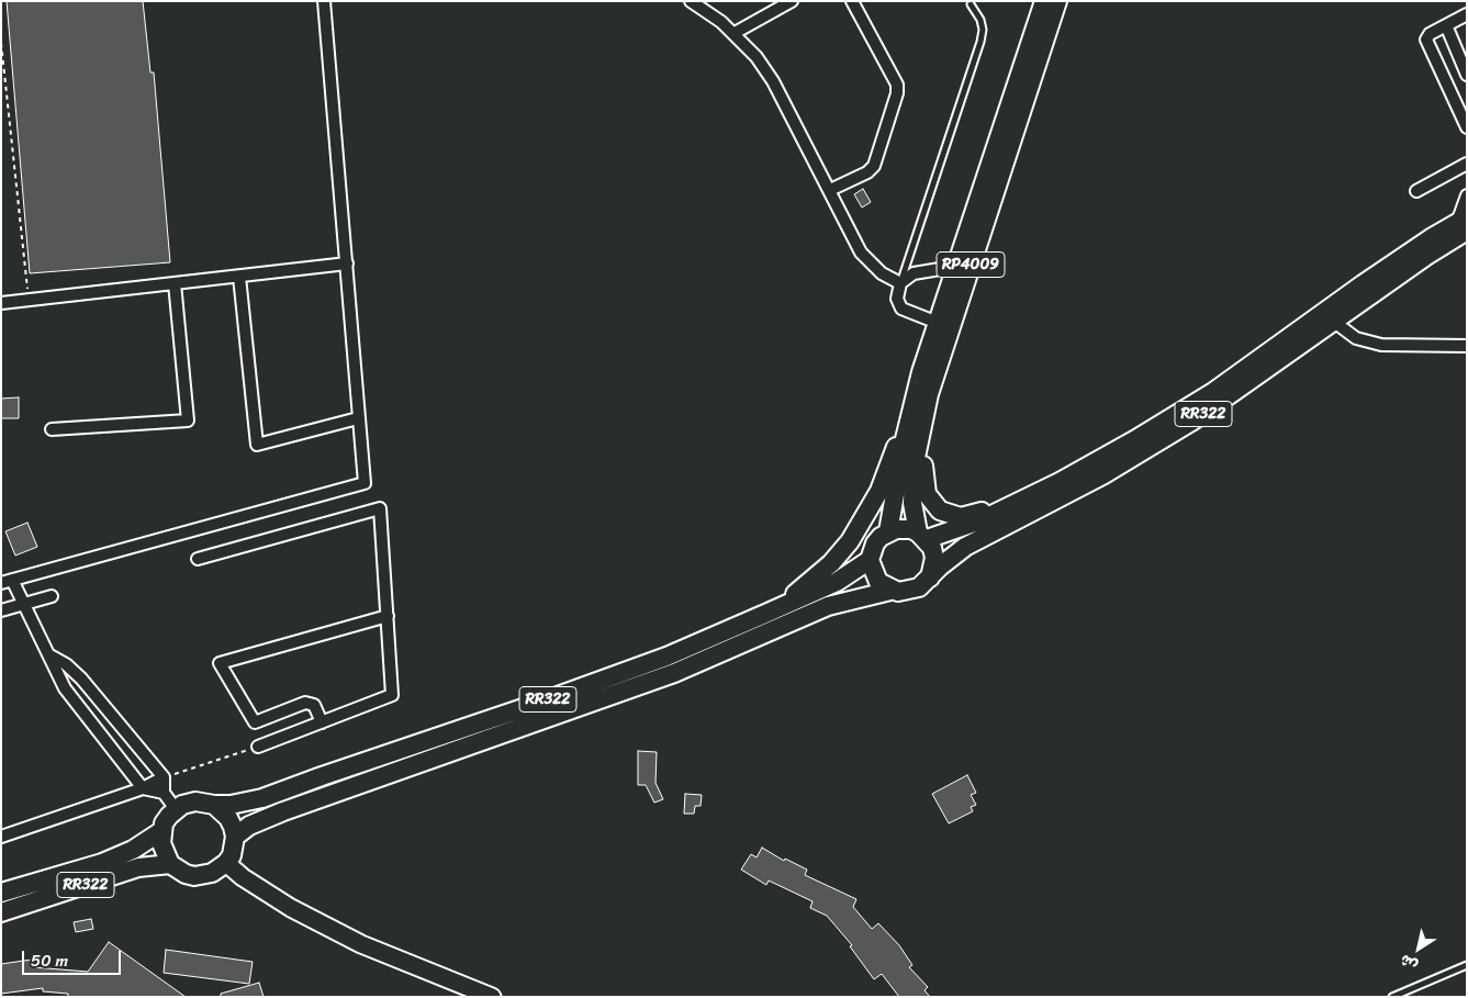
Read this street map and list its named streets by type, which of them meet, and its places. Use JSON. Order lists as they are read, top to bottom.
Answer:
{
  "streets": {
    "main road": ["RP4009", "RR322"]
  },
  "crossings": [
    ["RP4009", "RR322"]
  ],
  "scale_bar": "50 m",
  "north": "bottom left"
}
